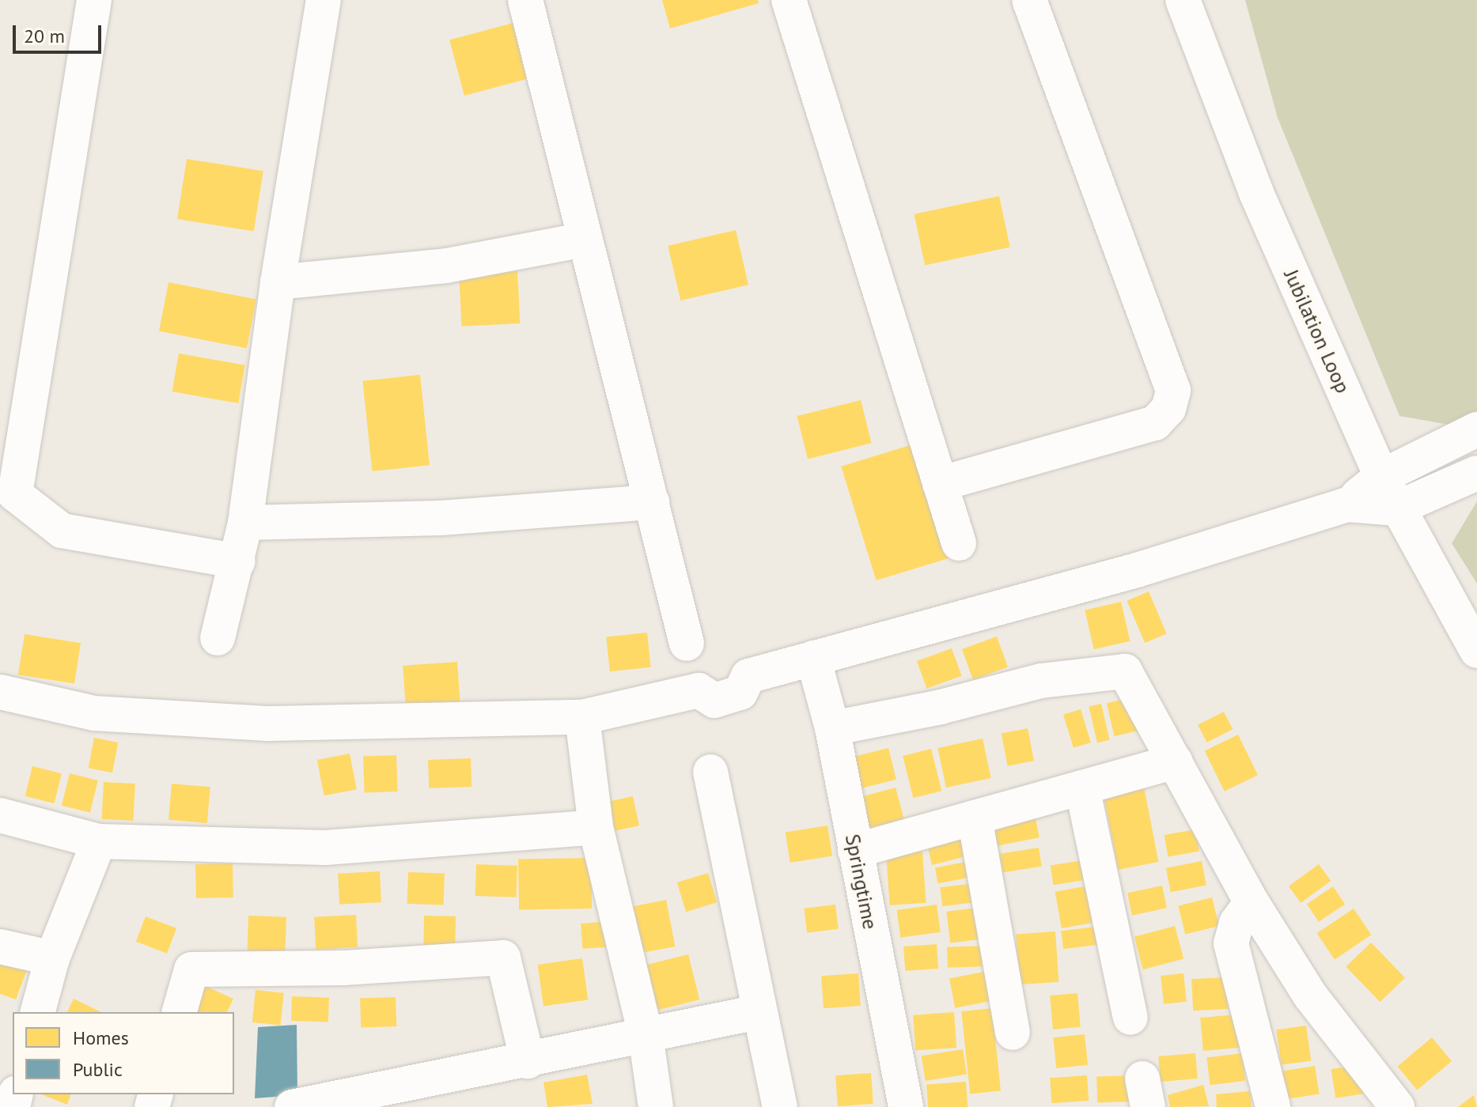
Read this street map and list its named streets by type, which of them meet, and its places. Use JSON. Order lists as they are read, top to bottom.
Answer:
{
  "streets": {
    "street": ["Jubilation Loop", "Springtime"]
  },
  "legend": ["Homes", "Public"],
  "scale_bar": "20 m"
}
